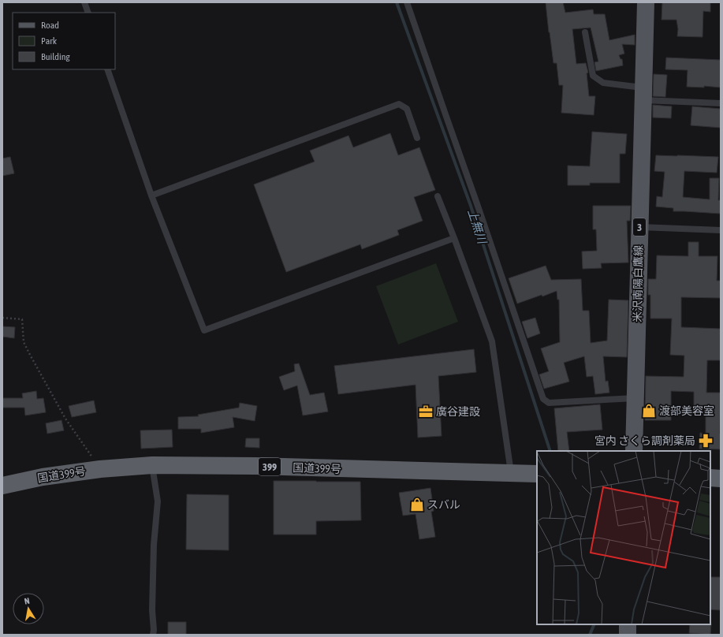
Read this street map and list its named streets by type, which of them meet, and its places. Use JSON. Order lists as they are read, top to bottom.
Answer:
{
  "streets": {
    "highway": ["399", "国道399号"],
    "main road": ["3", "米沢南陽白鷹線"]
  },
  "water": ["上無川"],
  "places": {
    "shop": ["渡部美容室", "スバル"],
    "office": ["廣谷建設"],
    "pharmacy": ["宮内 さくら調剤薬局"]
  },
  "legend": ["Road", "Park", "Building"],
  "north": "top"
}
